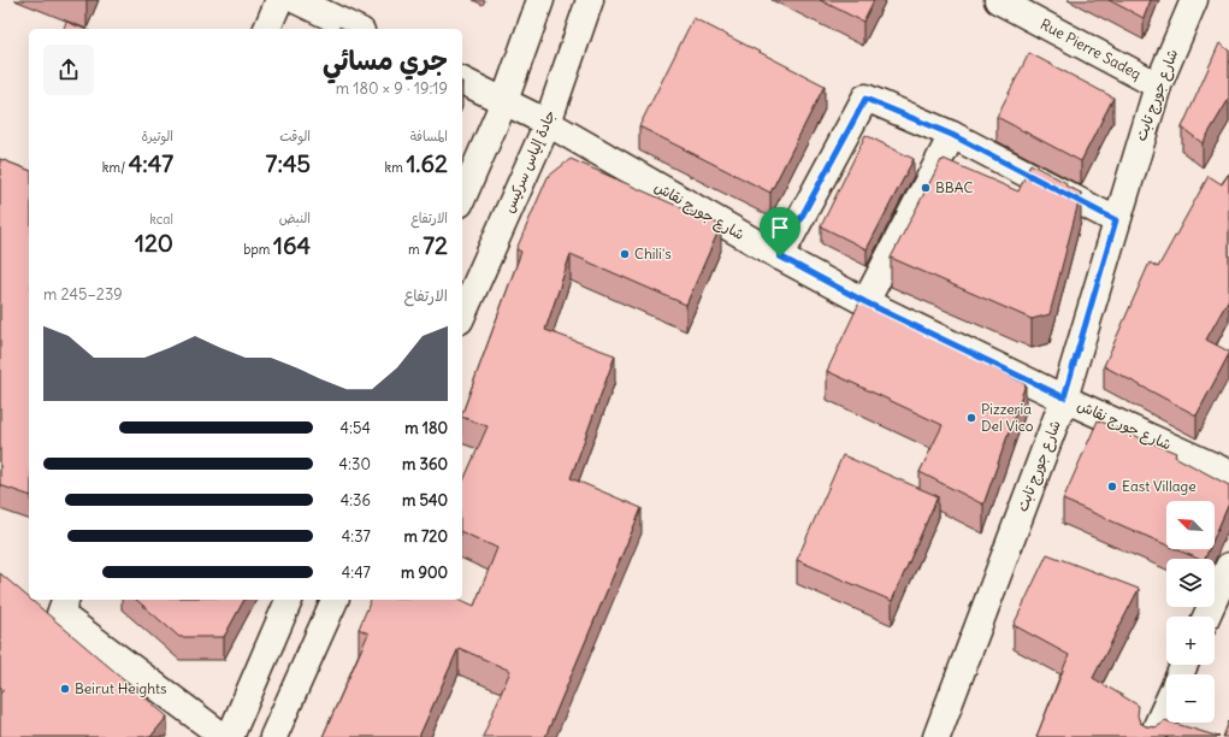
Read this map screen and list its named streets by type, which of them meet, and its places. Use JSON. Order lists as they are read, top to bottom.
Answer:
{
  "streets": {
    "street": [
      "Rue Pierre Sadeq",
      "شارع جورج تابت",
      "جادة إلياس سركيس",
      "شارع جورج نقاش"
    ]
  },
  "crossings": [
    ["Rue Pierre Sadeq", "شارع جورج تابت"],
    ["شارع جورج تابت", "شارع جورج نقاش"],
    ["جادة إلياس سركيس", "شارع جورج نقاش"]
  ],
  "places": [
    "BBAC",
    "Chili's",
    "Pizzeria Del Vico",
    "East Village",
    "Beirut Heights"
  ],
  "north": "top left",
  "page": {
    "heading": ["جري مسائي", "19:19 · 9 × 180 m"],
    "stats": [
      ["المسافة", "1.62 km"],
      ["الوقت", "7:45"],
      ["الوتيرة", "4:47 /km"],
      ["الارتفاع", "72 m"],
      ["النبض", "164 bpm"],
      ["kcal", "120"]
    ],
    "chart": ["الارتفاع", "239–245 m"],
    "list": [
      {
        "name": "180 m",
        "note": "4:54"
      },
      {
        "name": "360 m",
        "note": "4:30"
      },
      {
        "name": "540 m",
        "note": "4:36"
      },
      {
        "name": "720 m",
        "note": "4:37"
      },
      {
        "name": "900 m",
        "note": "4:47"
      }
    ],
    "map_buttons": ["+", "−"]
  }
}
